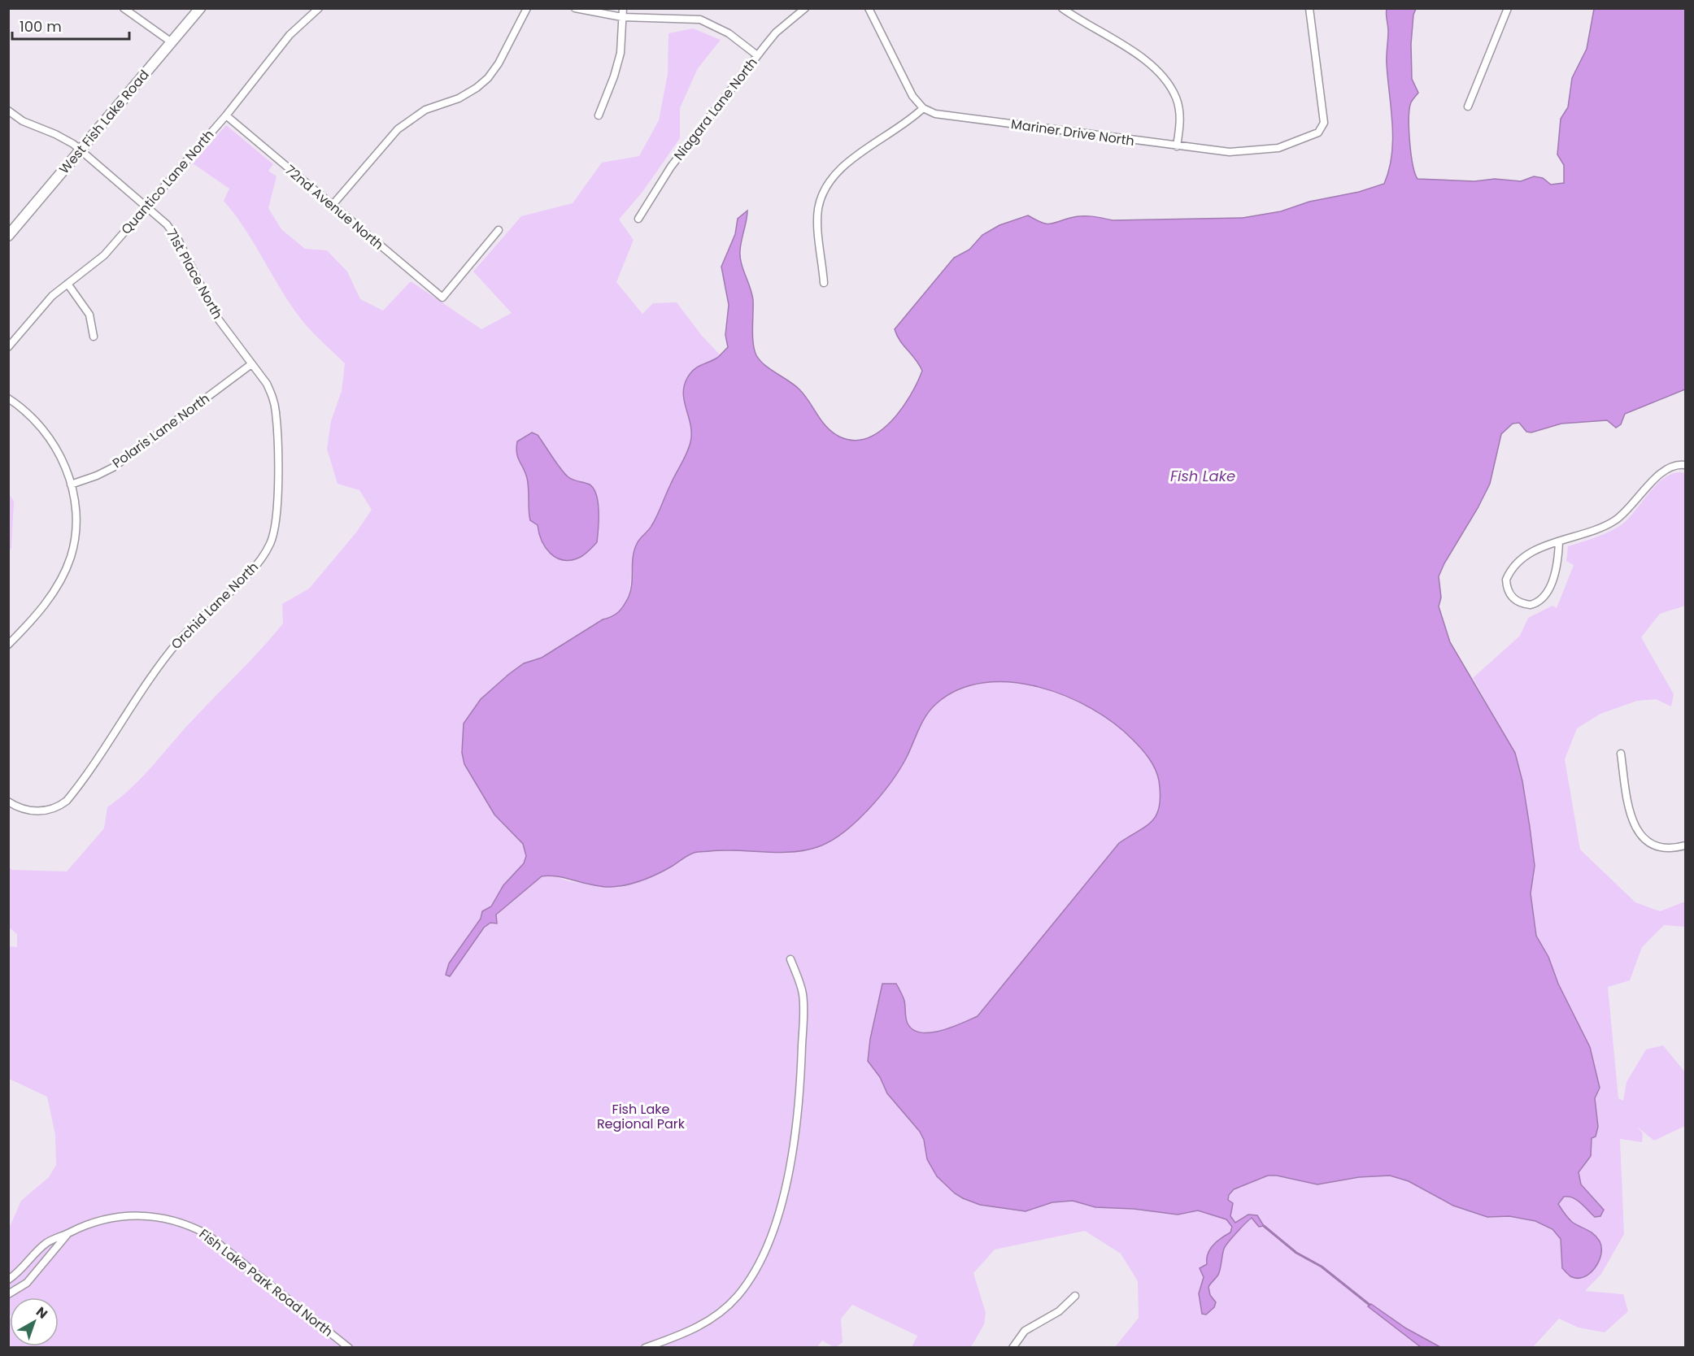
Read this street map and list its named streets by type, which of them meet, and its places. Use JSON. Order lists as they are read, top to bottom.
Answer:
{
  "streets": {
    "street": [
      "Niagara Lane North",
      "West Fish Lake Road",
      "Mariner Drive North",
      "Quantico Lane North",
      "72nd Avenue North",
      "71st Place North",
      "Polaris Lane North",
      "Orchid Lane North",
      "Fish Lake Park Road North"
    ]
  },
  "crossings": [
    ["West Fish Lake Road", "71st Place North"],
    ["Quantico Lane North", "72nd Avenue North"],
    ["Quantico Lane North", "71st Place North"],
    ["71st Place North", "Polaris Lane North"],
    ["71st Place North", "Orchid Lane North"],
    ["Polaris Lane North", "Orchid Lane North"]
  ],
  "water": ["Fish Lake"],
  "parks": ["Fish Lake Regional Park"],
  "scale_bar": "100 m",
  "north": "top right"
}
